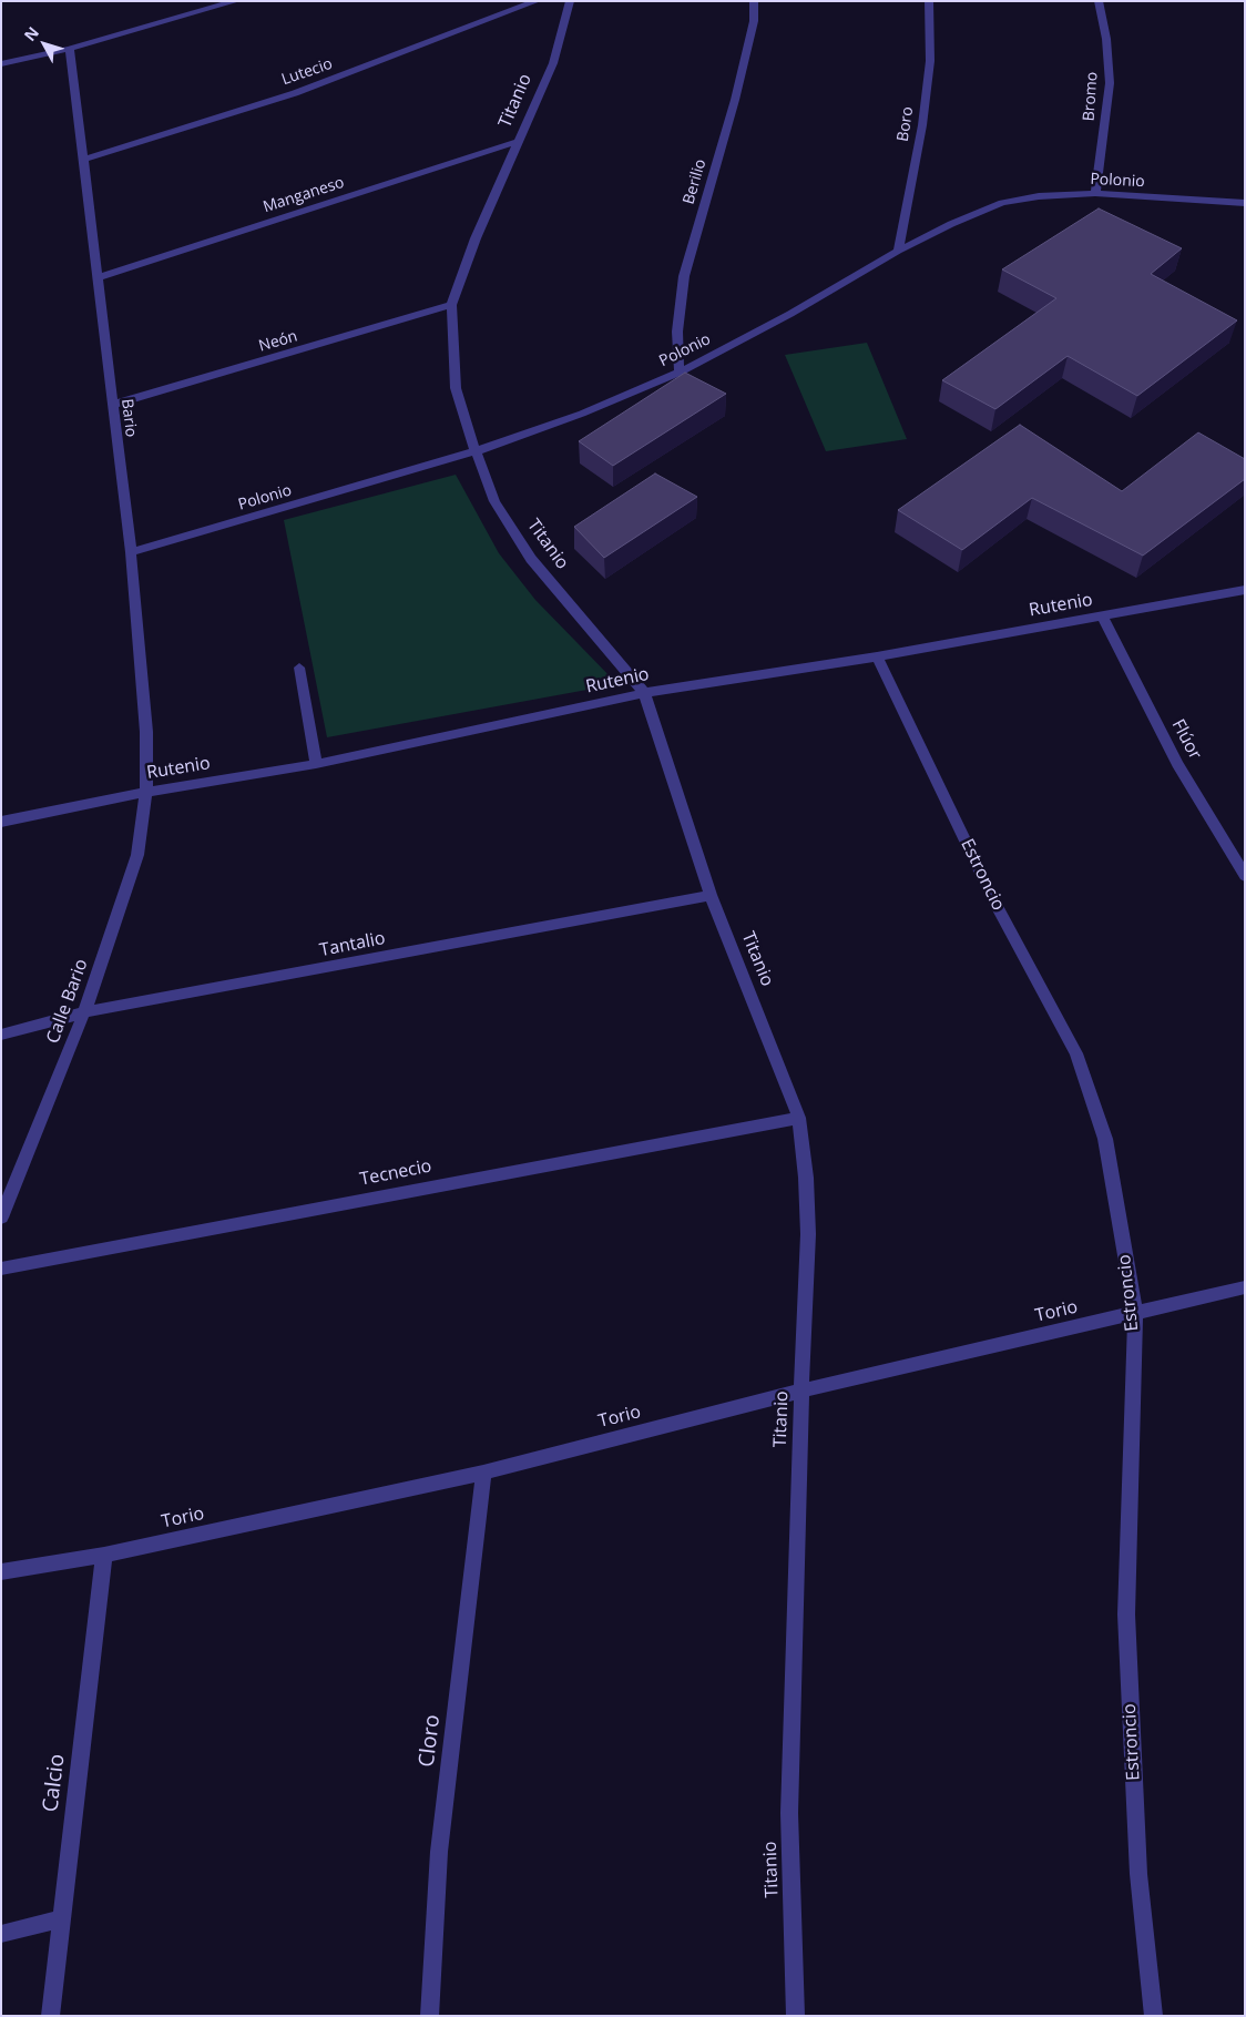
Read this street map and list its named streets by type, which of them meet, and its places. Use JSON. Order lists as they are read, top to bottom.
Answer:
{
  "streets": {
    "street": [
      "Lutecio",
      "Bromo",
      "Titanio",
      "Boro",
      "Polonio",
      "Berilio",
      "Manganeso",
      "Neón",
      "Bario",
      "Rutenio",
      "Flúor",
      "Estroncio",
      "Tantalio",
      "Calle Bario",
      "Tecnecio",
      "Torio",
      "Cloro",
      "Calcio"
    ]
  },
  "crossings": [
    ["Lutecio", "Bario"],
    ["Bromo", "Polonio"],
    ["Titanio", "Polonio"],
    ["Titanio", "Manganeso"],
    ["Titanio", "Neón"],
    ["Titanio", "Rutenio"],
    ["Titanio", "Tantalio"],
    ["Titanio", "Tecnecio"],
    ["Titanio", "Torio"],
    ["Boro", "Polonio"],
    ["Polonio", "Berilio"],
    ["Polonio", "Bario"],
    ["Manganeso", "Bario"],
    ["Neón", "Bario"],
    ["Bario", "Rutenio"],
    ["Bario", "Calle Bario"],
    ["Rutenio", "Flúor"],
    ["Rutenio", "Estroncio"],
    ["Rutenio", "Calle Bario"],
    ["Estroncio", "Torio"],
    ["Tantalio", "Calle Bario"],
    ["Torio", "Cloro"],
    ["Torio", "Calcio"]
  ],
  "north": "top left"
}
